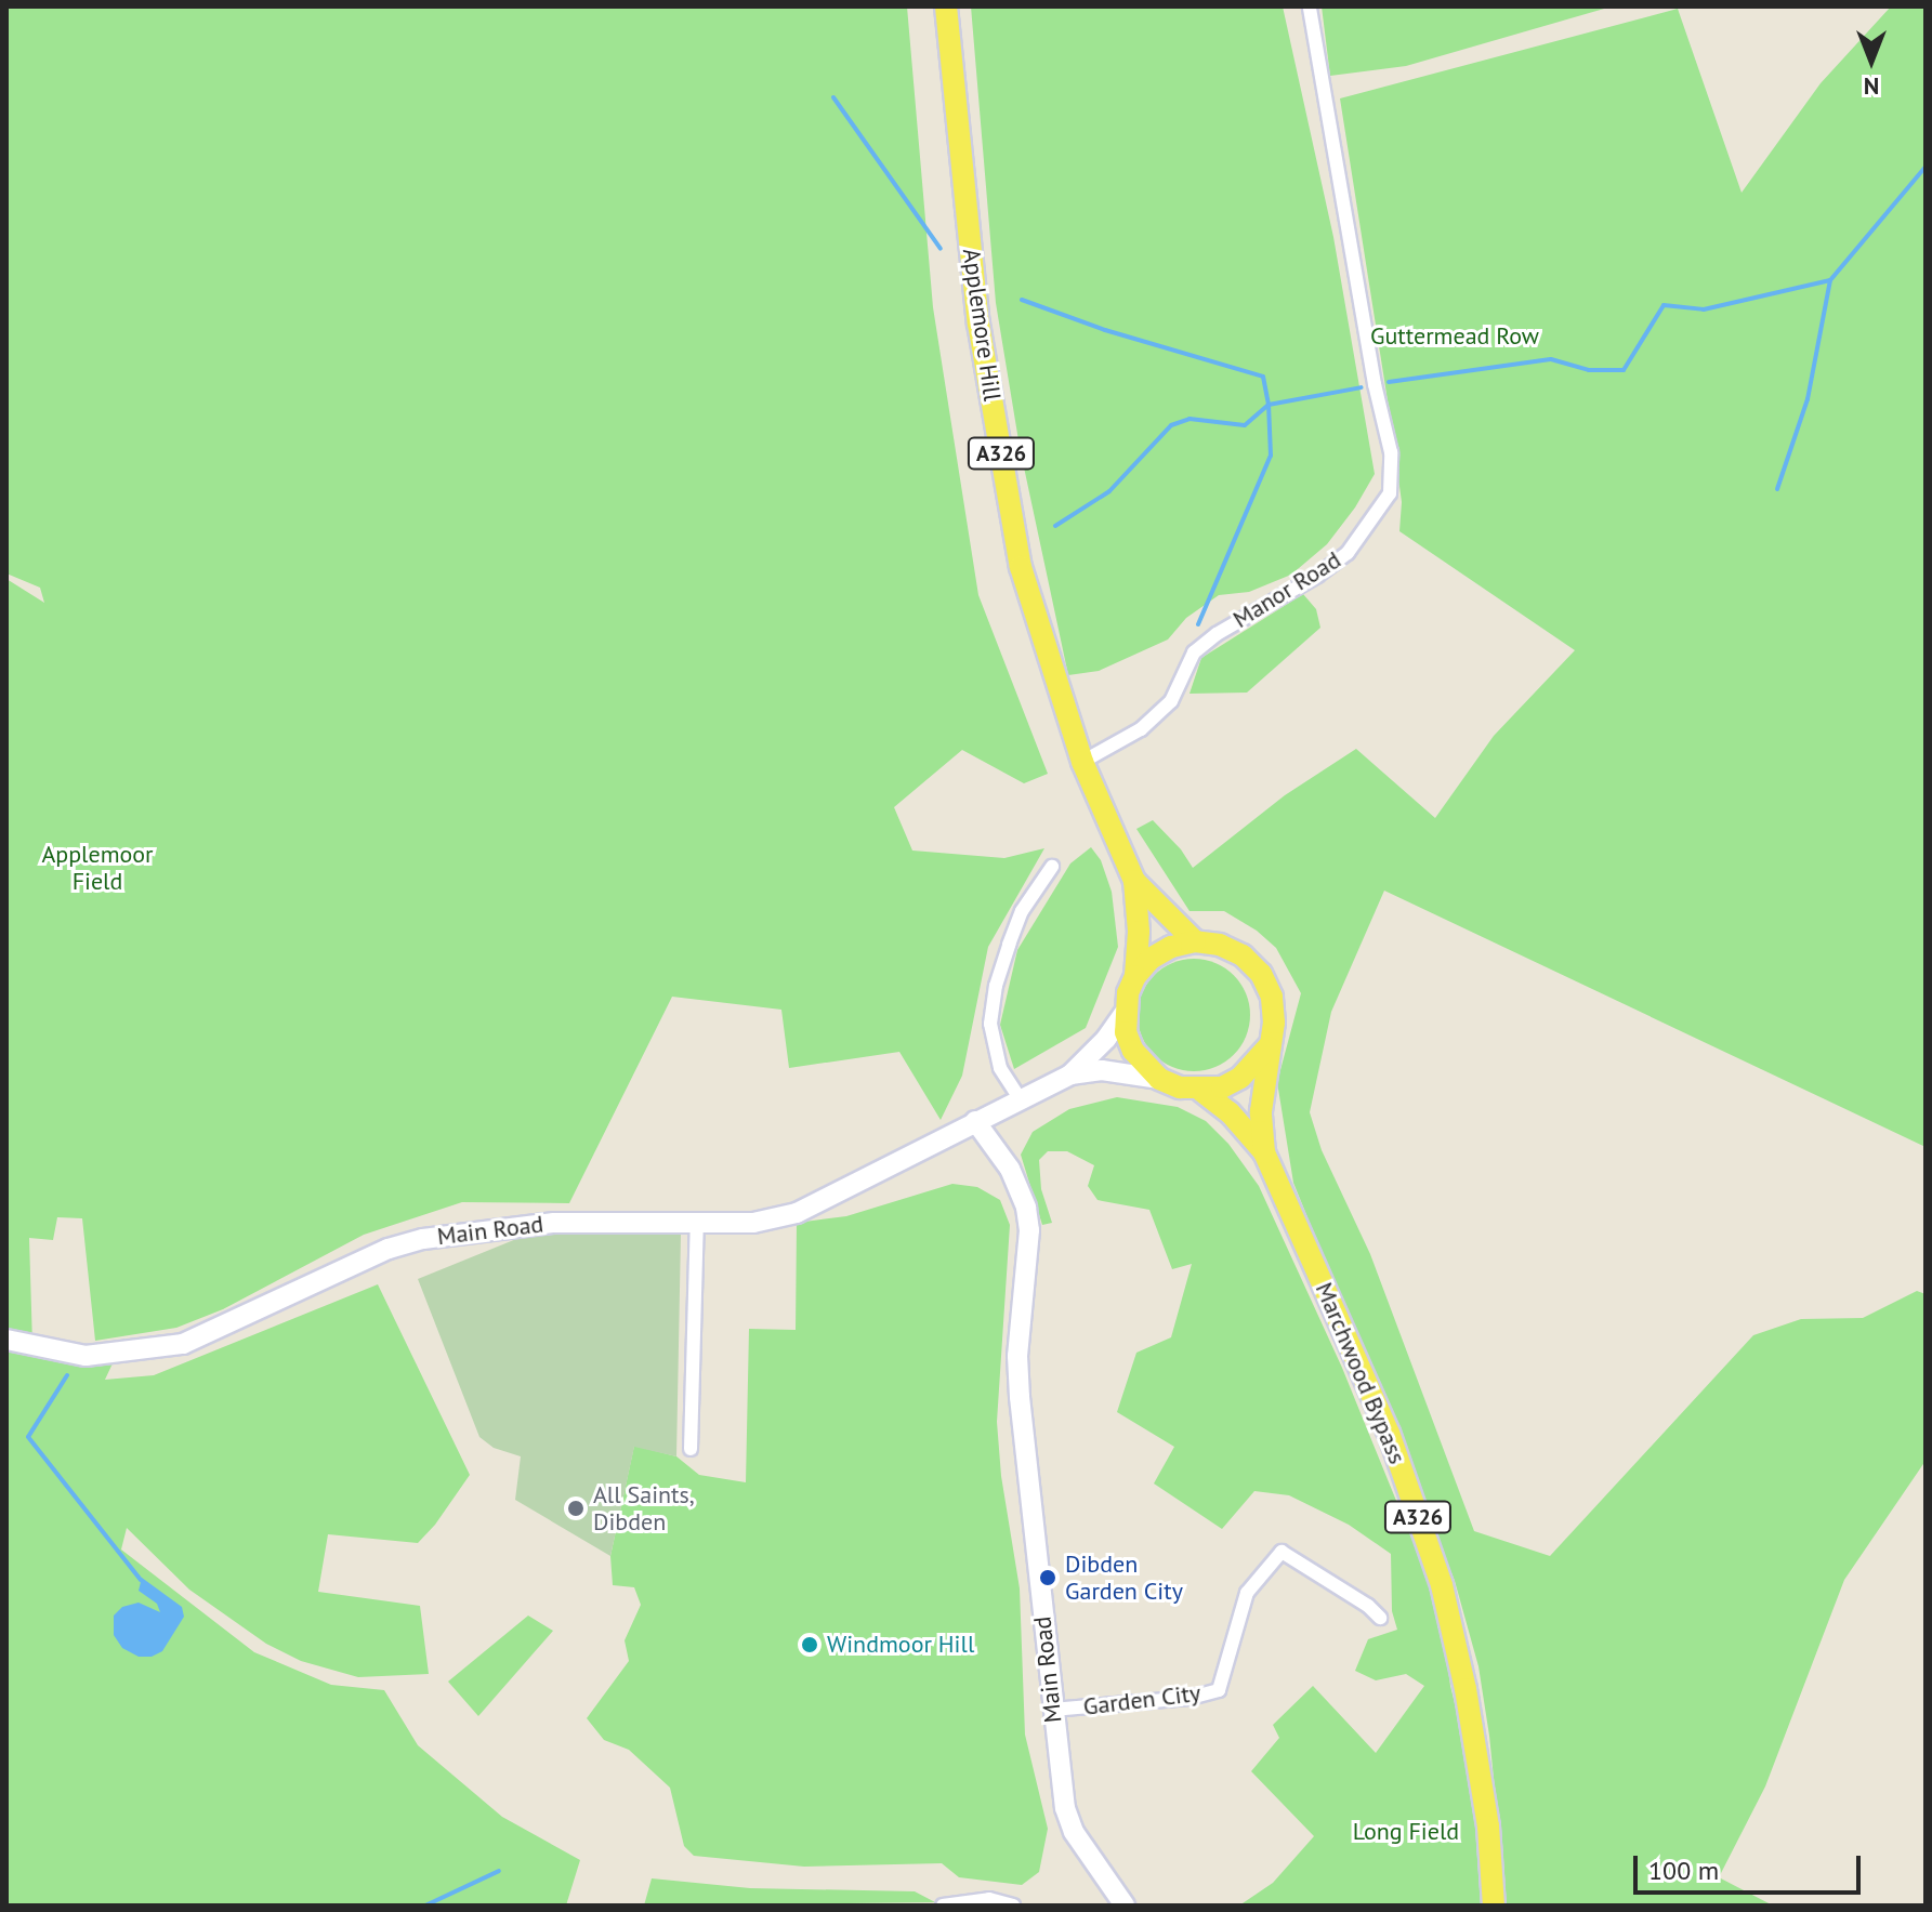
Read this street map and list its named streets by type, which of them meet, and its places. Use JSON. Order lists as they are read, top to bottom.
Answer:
{
  "streets": {
    "main road": ["Applemore Hill", "A326", "Marchwood Bypass"],
    "street": ["Manor Road", "Main Road", "Garden City"]
  },
  "crossings": [
    ["Applemore Hill", "Manor Road"],
    ["Applemore Hill", "Main Road"],
    ["Applemore Hill", "Marchwood Bypass"],
    ["Main Road", "Marchwood Bypass"],
    ["Main Road", "Garden City"]
  ],
  "parks": ["Guttermead Row", "Applemoor Field", "Long Field"],
  "places": ["All Saints, Dibden", "Dibden Garden City", "Windmoor Hill"],
  "scale_bar": "100 m",
  "north": "bottom"
}
